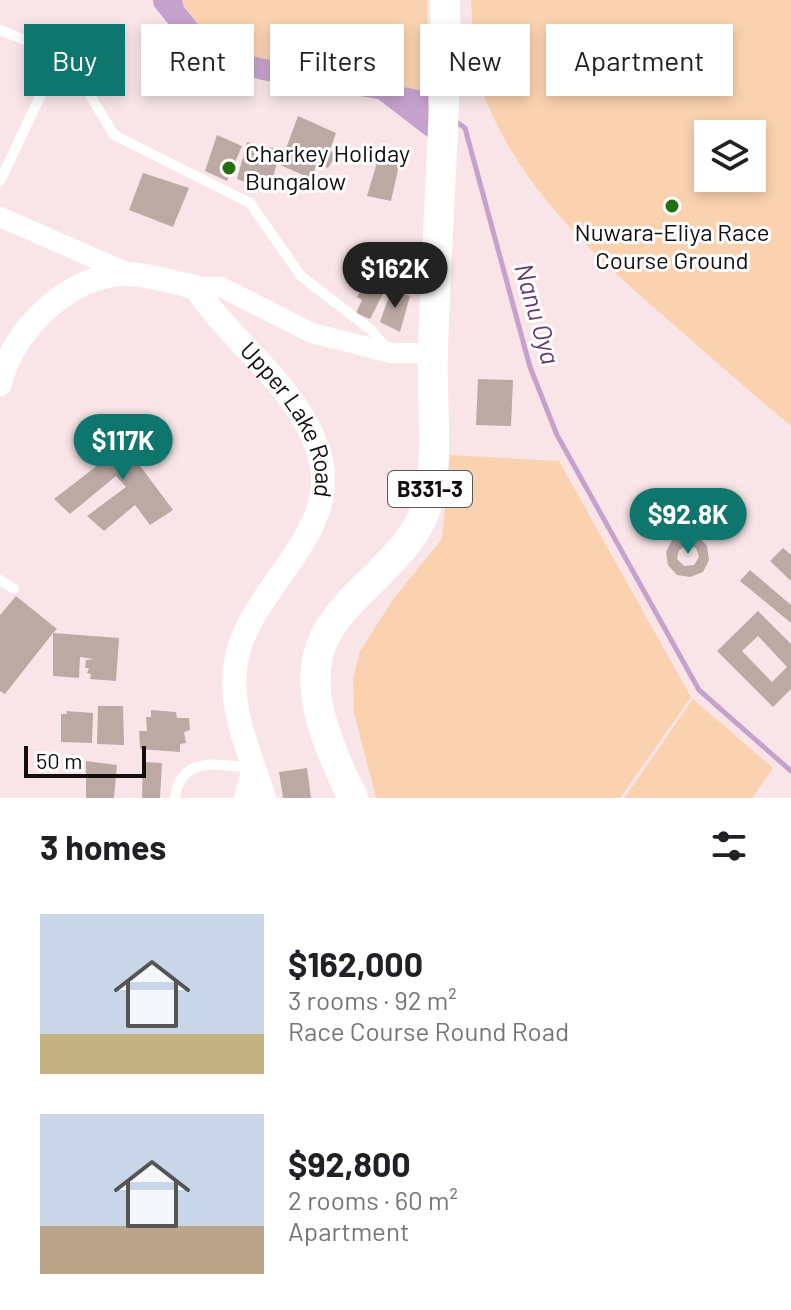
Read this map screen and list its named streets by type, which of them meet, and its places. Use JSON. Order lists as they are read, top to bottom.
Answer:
{
  "streets": {
    "main road": ["B331-3"],
    "street": ["Upper Lake Road"]
  },
  "water": ["Nanu Oya"],
  "places": ["Charkey Holiday Bungalow", "Nuwara-Eliya Race Course Ground"],
  "scale_bar": "50 m",
  "page": {
    "chip": [
      "Buy",
      "Rent",
      "Filters",
      "New",
      "Apartment"
    ],
    "price": ["$162K", "$117K", "$92.8K"],
    "scale": "50 m",
    "heading": "3 homes",
    "list": [
      {
        "name": "$162,000",
        "note": "3 rooms · 92 m² · Race Course Round Road"
      },
      {
        "name": "$92,800",
        "note": "2 rooms · 60 m² · Apartment"
      }
    ]
  }
}
